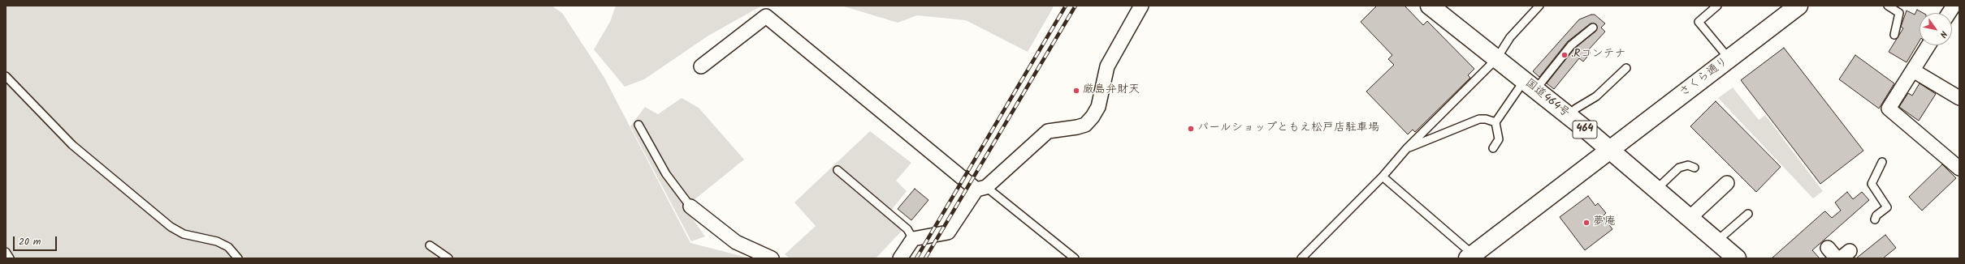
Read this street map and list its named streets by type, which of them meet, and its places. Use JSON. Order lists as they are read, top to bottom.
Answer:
{
  "streets": {
    "main road": ["さくら通り", "国道464号", "464"]
  },
  "crossings": [
    ["さくら通り", "国道464号"]
  ],
  "places": [
    ".Rコンテナ",
    "厳島弁財天",
    "パールショップともえ松戸店駐車場",
    "夢庵"
  ],
  "scale_bar": "20 m",
  "north": "bottom right"
}
